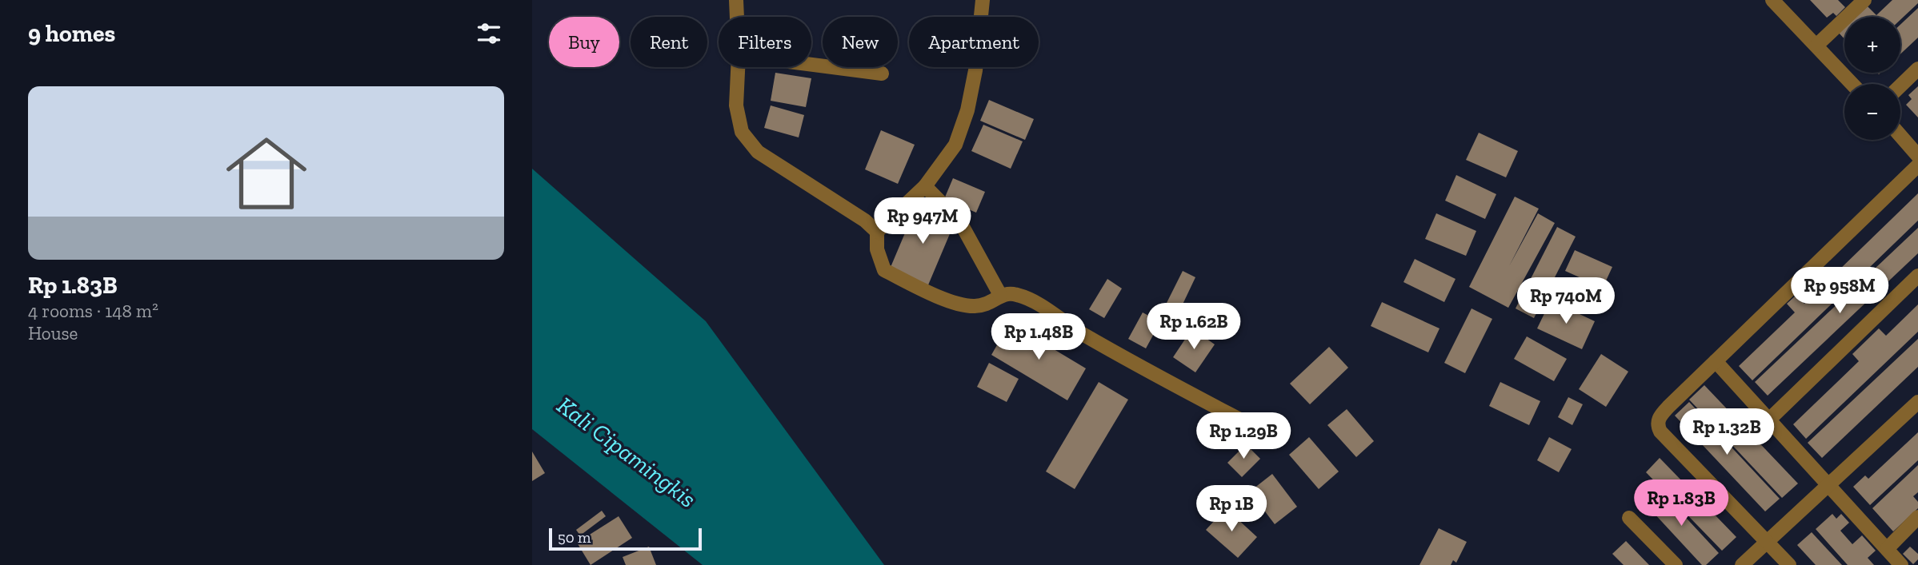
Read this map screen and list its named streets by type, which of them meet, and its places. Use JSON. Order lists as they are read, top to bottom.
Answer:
{
  "water": ["Kali Cipamingkis"],
  "scale_bar": "50 m",
  "page": {
    "heading": "9 homes",
    "map_buttons": ["+", "−"],
    "chip": [
      "Buy",
      "Rent",
      "Filters",
      "New",
      "Apartment"
    ],
    "list": [
      {
        "name": "Rp 1.83B",
        "note": "4 rooms · 148 m² · House"
      }
    ],
    "price": [
      "Rp 947M",
      "Rp 958M",
      "Rp 740M",
      "Rp 1.62B",
      "Rp 1.48B",
      "Rp 1.32B",
      "Rp 1.29B",
      "Rp 1.83B",
      "Rp 1B"
    ],
    "scale": "50 m"
  }
}
